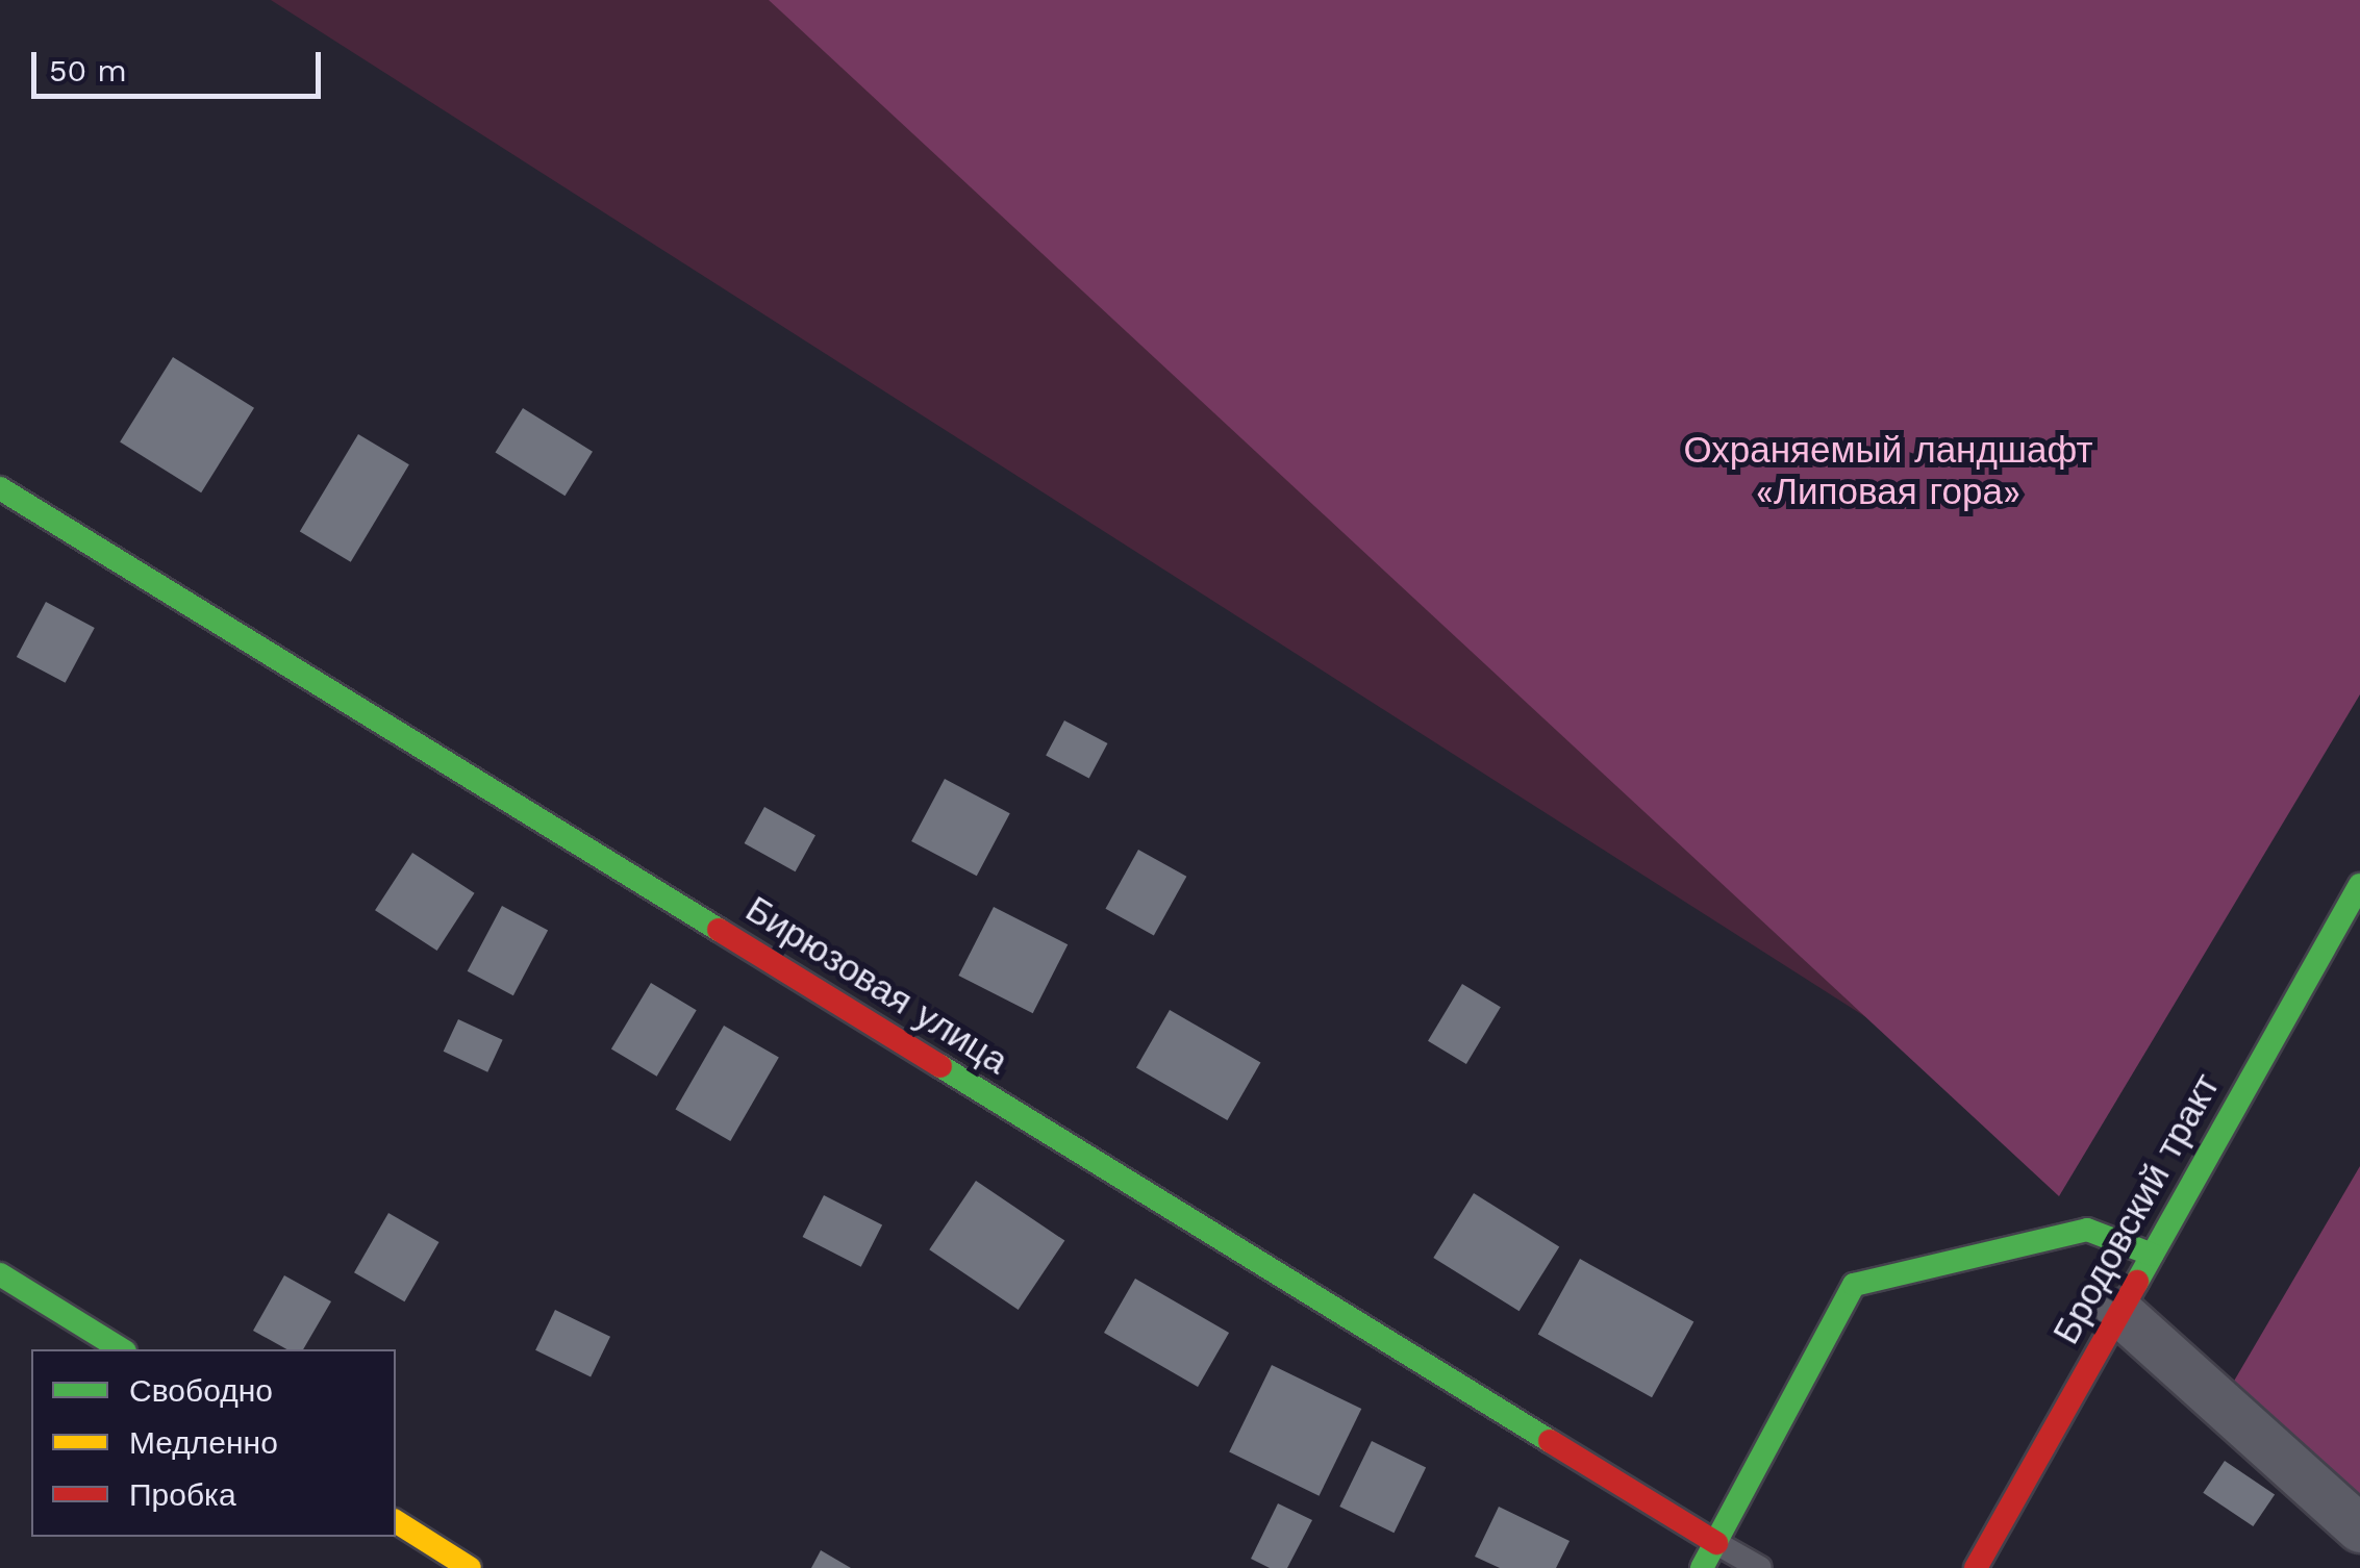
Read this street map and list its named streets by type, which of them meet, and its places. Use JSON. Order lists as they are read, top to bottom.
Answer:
{
  "streets": {
    "street": ["Бирюзовая улица", "Бродовский тракт"]
  },
  "parks": ["Охраняемый ландшафт «Липовая гора»"],
  "legend": ["Свободно", "Медленно", "Пробка"],
  "scale_bar": "50 m"
}
